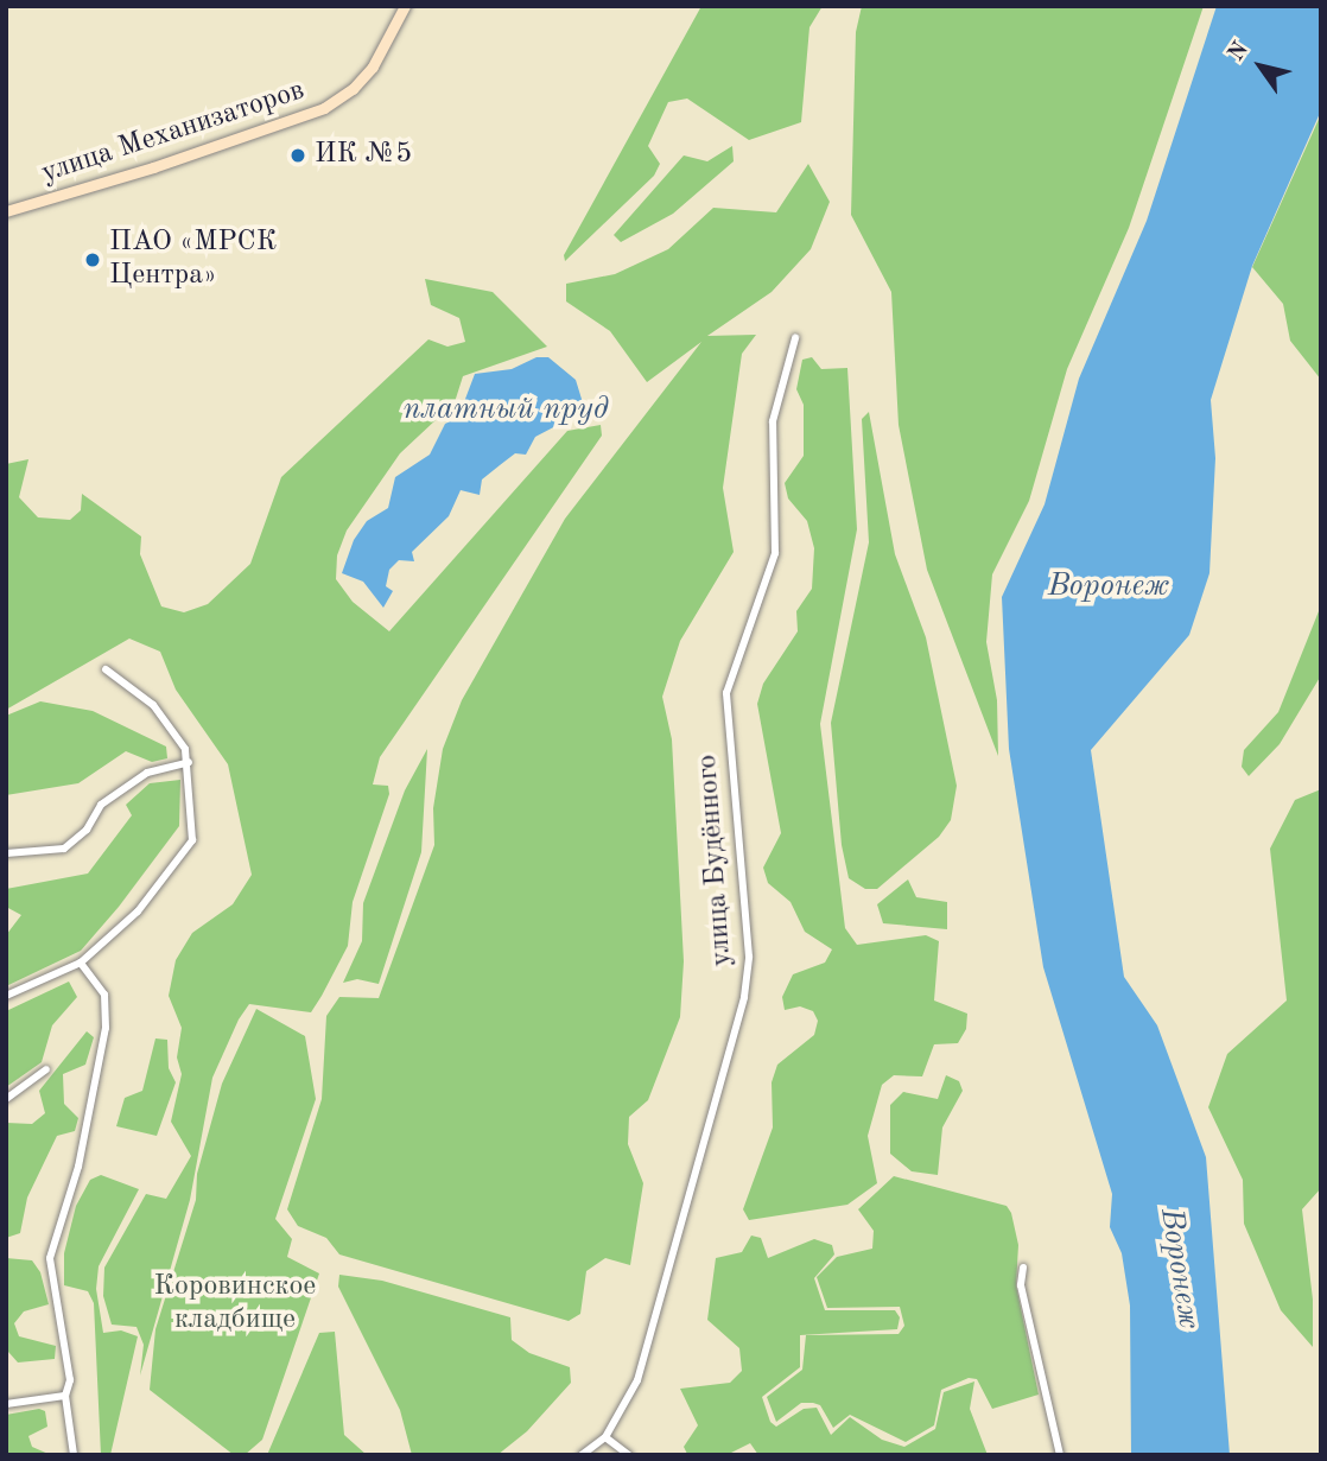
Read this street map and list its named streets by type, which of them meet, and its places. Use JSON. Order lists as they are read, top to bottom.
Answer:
{
  "streets": {
    "main road": ["улица Механизаторов"],
    "street": ["улица Будённого"]
  },
  "water": ["платный пруд", "Воронеж"],
  "parks": ["Коровинское кладбище"],
  "places": ["ИК №5", "ПАО «МРСК Центра»"],
  "north": "top left"
}
